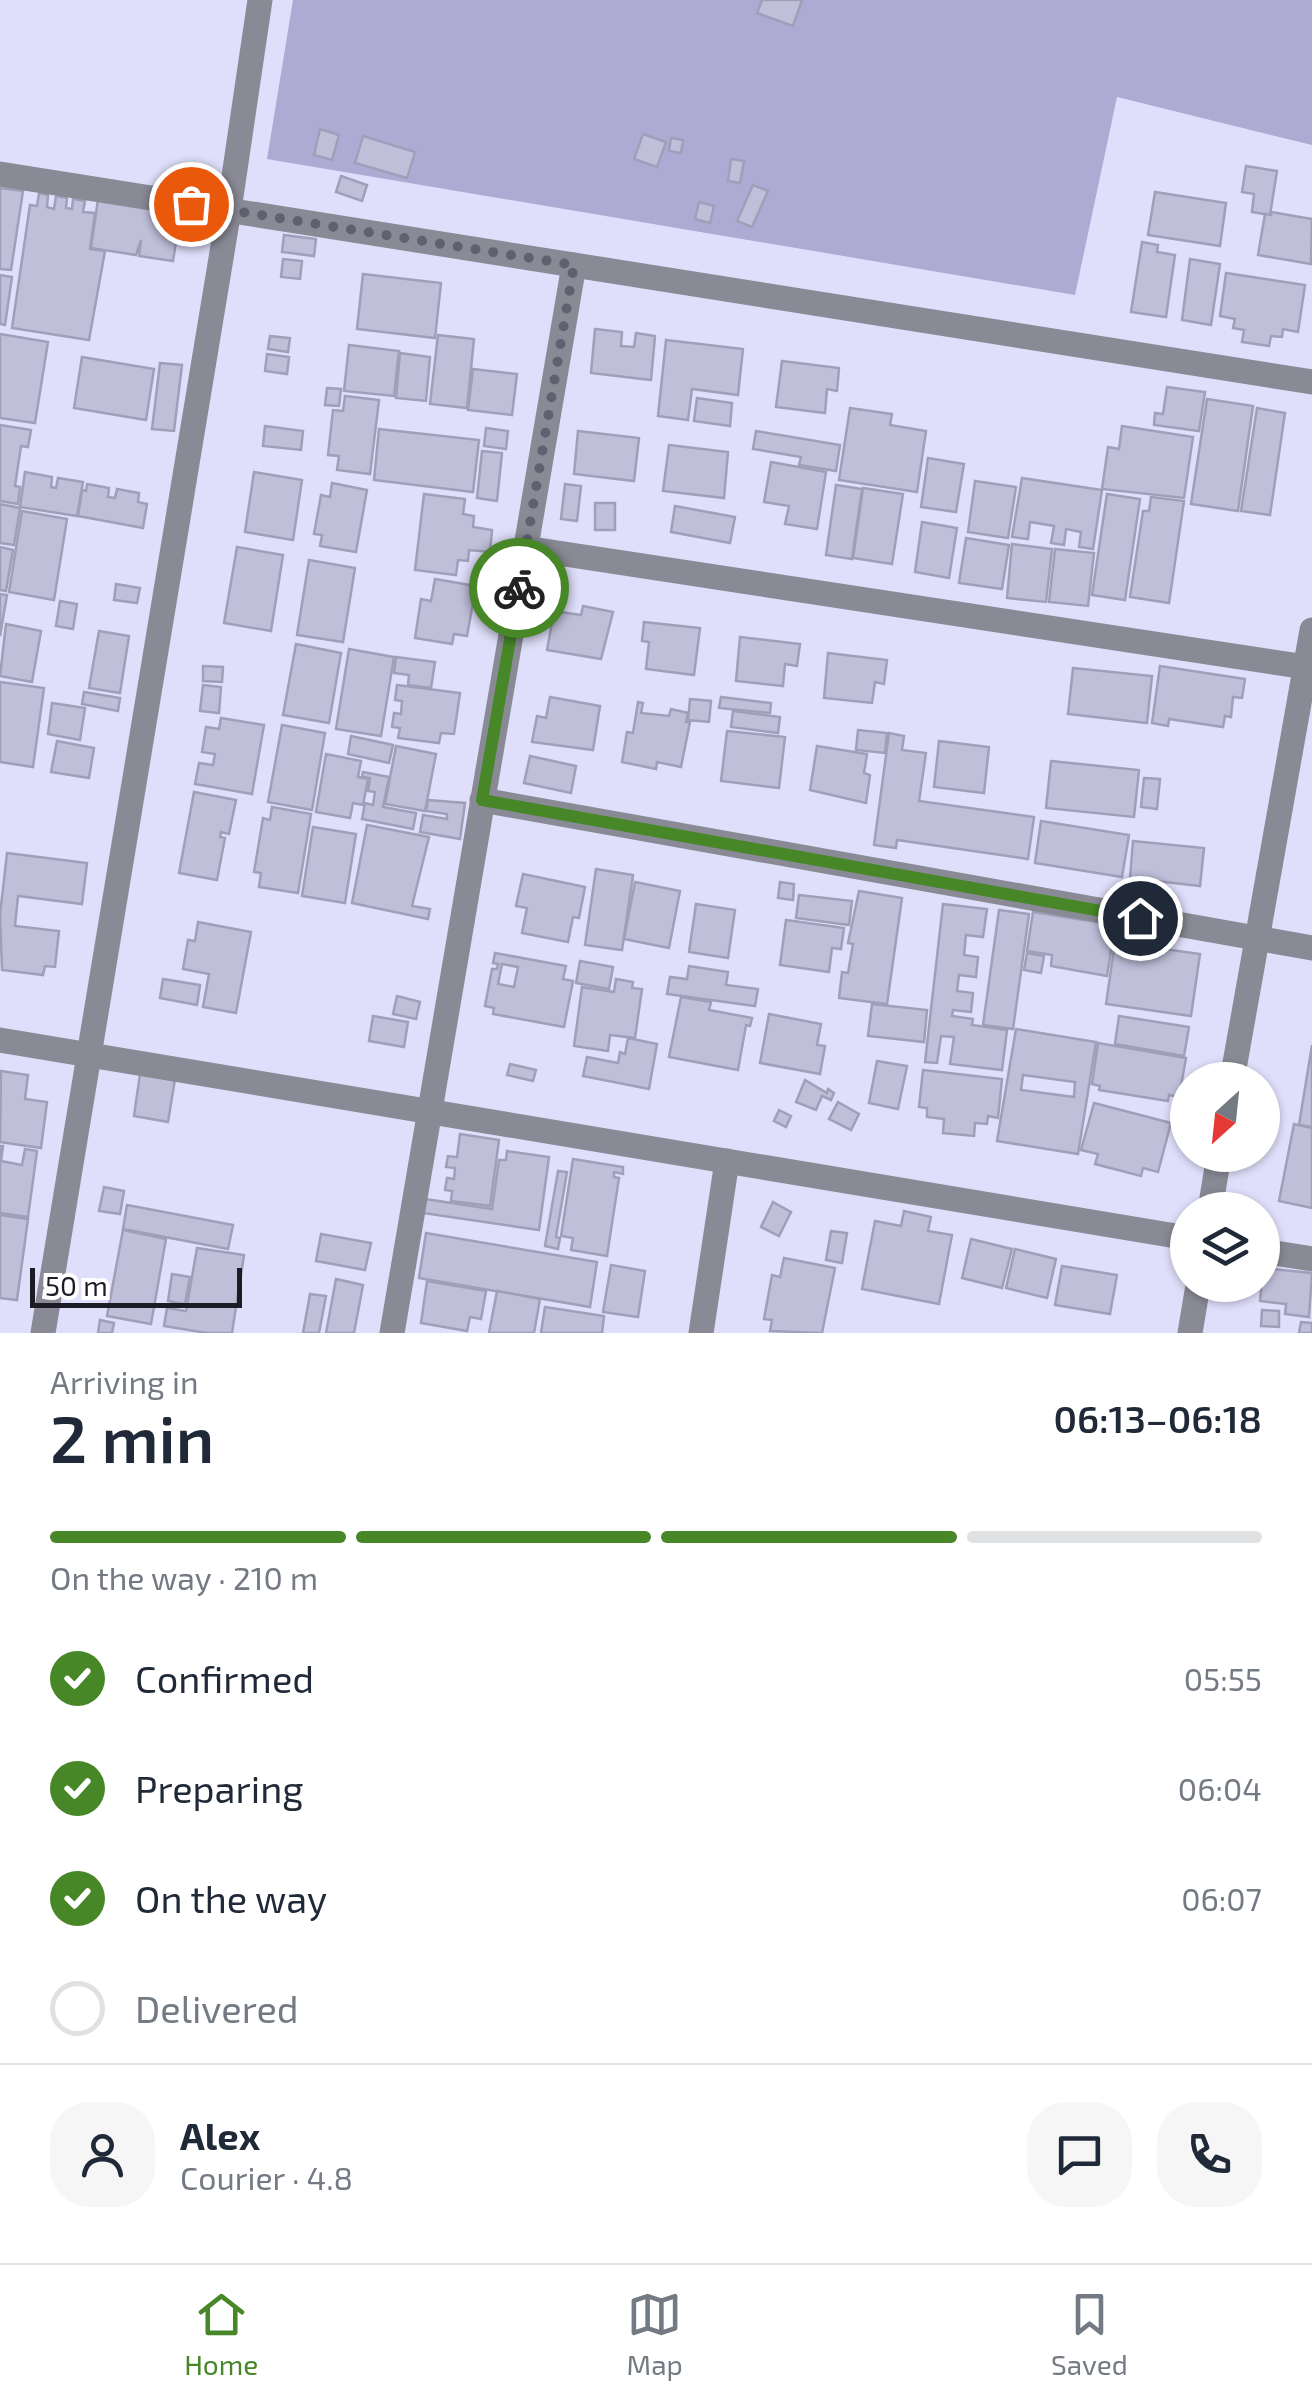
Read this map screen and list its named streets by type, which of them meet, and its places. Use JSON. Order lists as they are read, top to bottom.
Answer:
{
  "scale_bar": "50 m",
  "north": "bottom left",
  "page": {
    "scale": "50 m",
    "heading": ["2 min", "Arriving in", "06:13–06:18"],
    "panel": ["Alex", "Courier · 4.8"],
    "bar": "On the way · 210 m",
    "list": [
      ["Confirmed", "05:55"],
      ["Preparing", "06:04"],
      ["On the way", "06:07"],
      "Delivered"
    ],
    "tabs": ["Home", "Map", "Saved"]
  }
}
